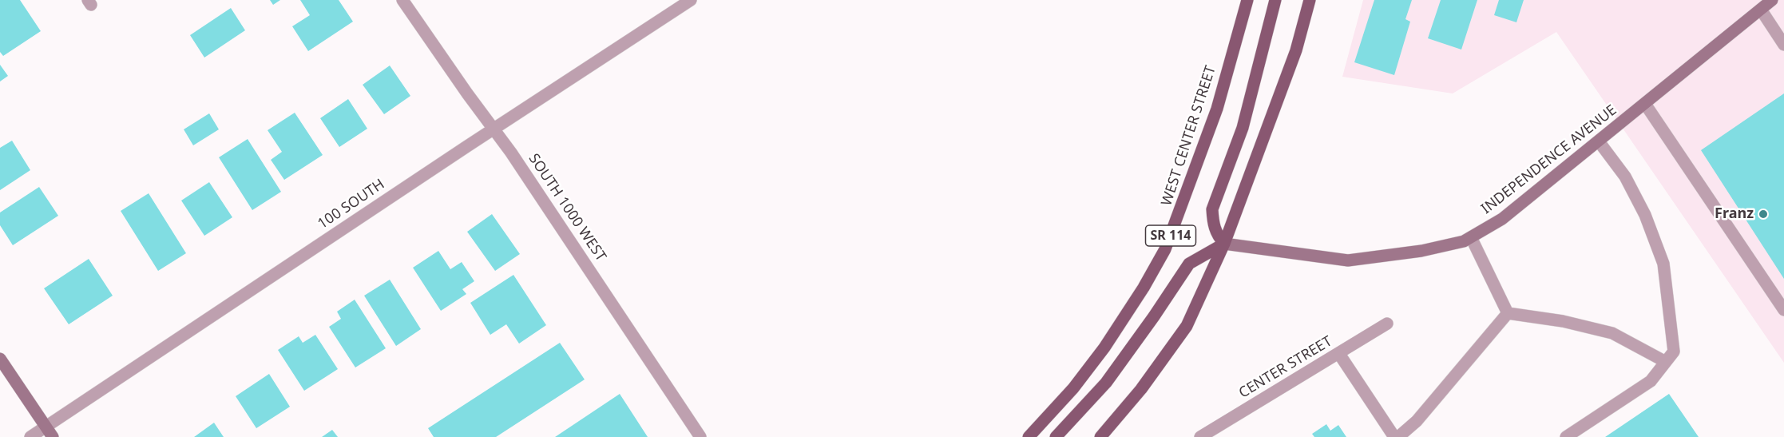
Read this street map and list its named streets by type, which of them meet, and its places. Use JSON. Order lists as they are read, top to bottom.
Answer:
{
  "streets": {
    "main road": ["WEST CENTER STREET", "SR 114"],
    "street": [
      "INDEPENDENCE AVENUE",
      "100 SOUTH",
      "SOUTH 1000 WEST",
      "CENTER STREET"
    ]
  },
  "crossings": [
    ["100 SOUTH", "SOUTH 1000 WEST"]
  ],
  "places": ["Franz"]
}
